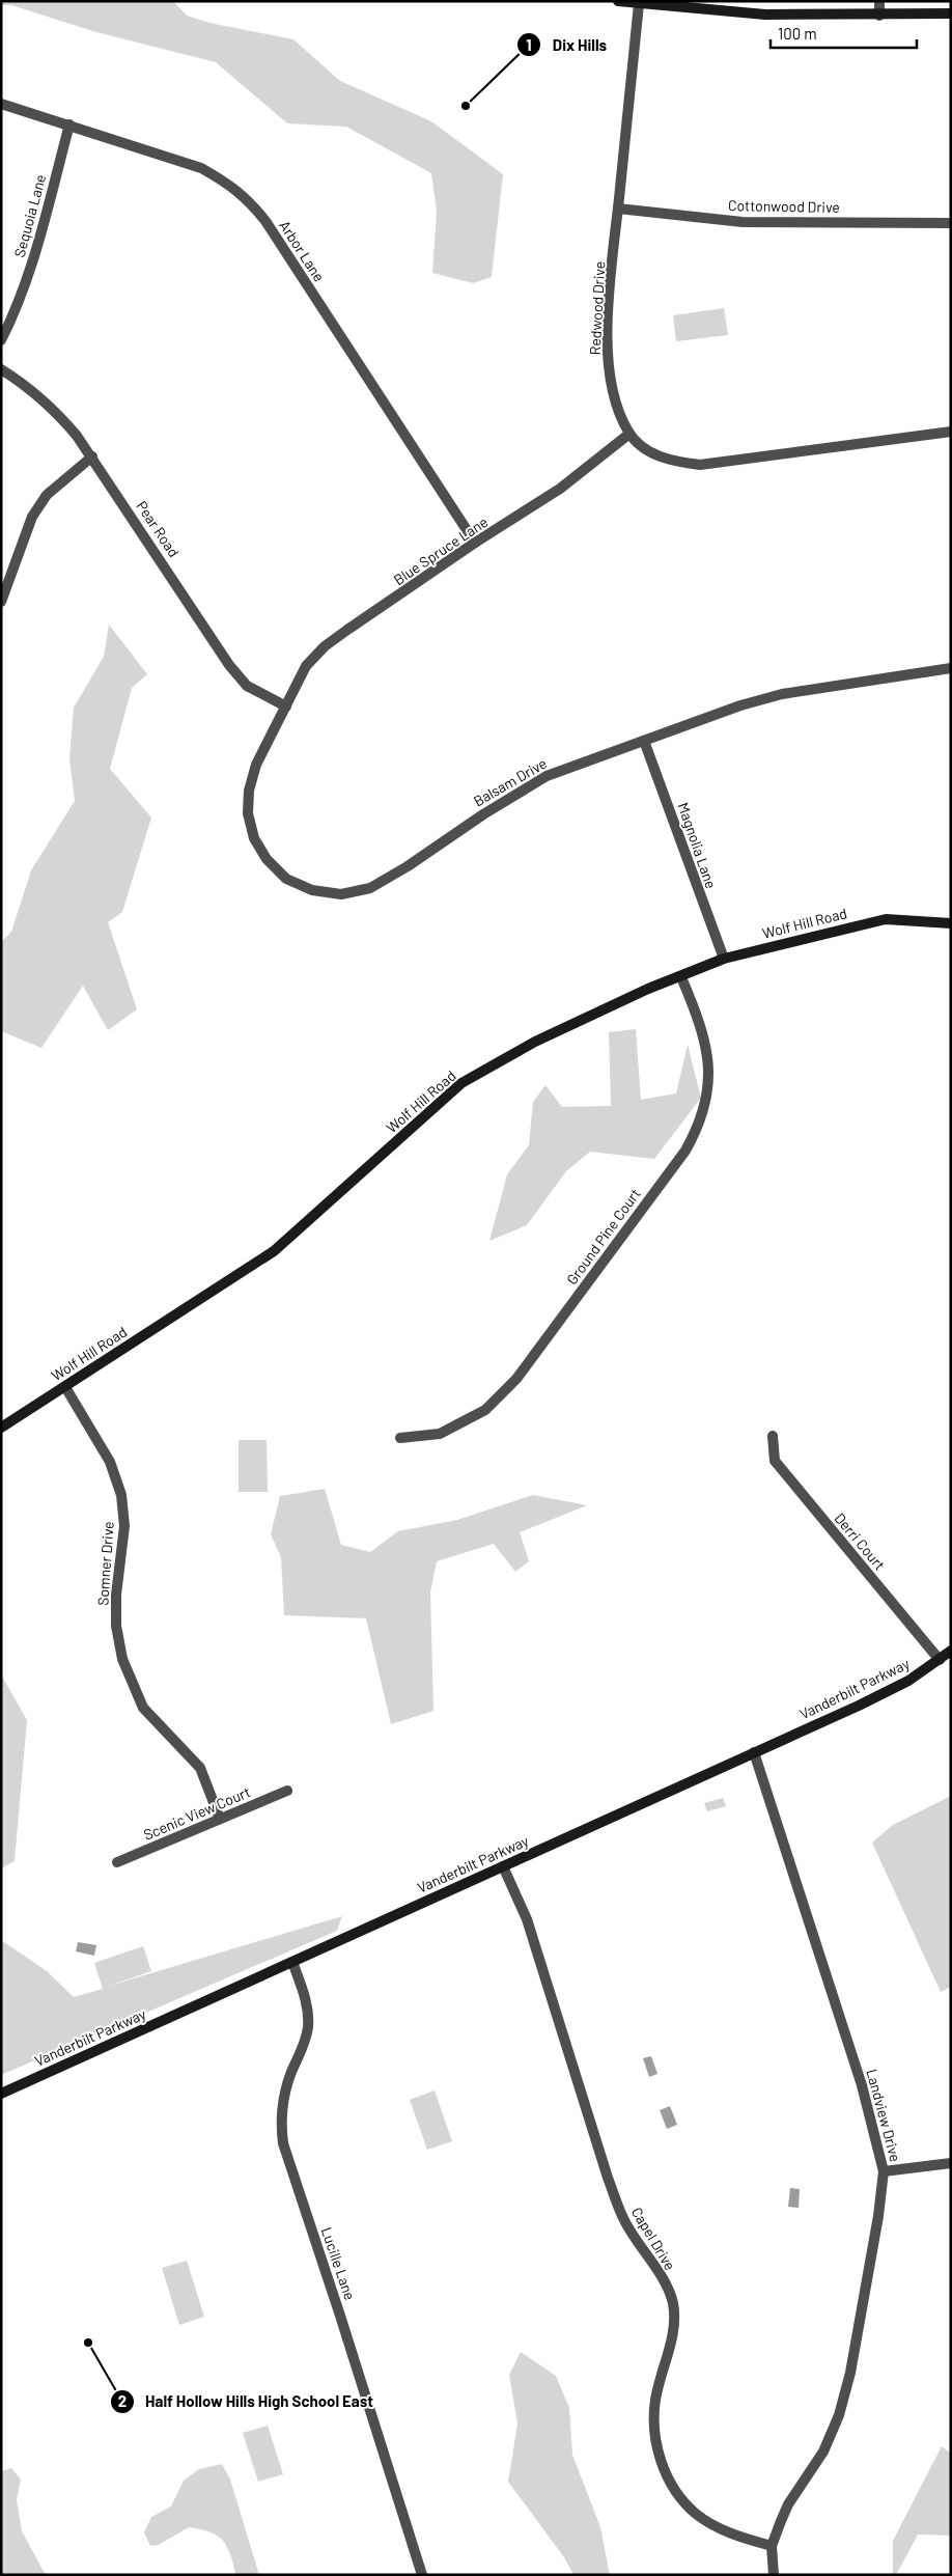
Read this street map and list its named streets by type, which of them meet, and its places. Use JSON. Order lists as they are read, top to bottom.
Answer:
{
  "streets": {
    "street": [
      "Cottonwood Drive",
      "Sequoia Lane",
      "Arbor Lane",
      "Redwood Drive",
      "Pear Road",
      "Blue Spruce Lane",
      "Balsam Drive",
      "Magnolia Lane",
      "Wolf Hill Road",
      "Ground Pine Court",
      "Derri Court",
      "Somner Drive",
      "Vanderbilt Parkway",
      "Scenic View Court",
      "Landview Drive",
      "Capel Drive",
      "Lucille Lane"
    ]
  },
  "crossings": [
    ["Cottonwood Drive", "Redwood Drive"],
    ["Sequoia Lane", "Arbor Lane"],
    ["Arbor Lane", "Blue Spruce Lane"],
    ["Redwood Drive", "Blue Spruce Lane"],
    ["Pear Road", "Blue Spruce Lane"],
    ["Pear Road", "Balsam Drive"],
    ["Blue Spruce Lane", "Balsam Drive"],
    ["Balsam Drive", "Magnolia Lane"],
    ["Magnolia Lane", "Wolf Hill Road"],
    ["Wolf Hill Road", "Ground Pine Court"],
    ["Wolf Hill Road", "Somner Drive"],
    ["Derri Court", "Vanderbilt Parkway"],
    ["Somner Drive", "Scenic View Court"],
    ["Vanderbilt Parkway", "Landview Drive"],
    ["Vanderbilt Parkway", "Capel Drive"],
    ["Vanderbilt Parkway", "Lucille Lane"],
    ["Landview Drive", "Capel Drive"]
  ],
  "places": ["Dix Hills", "Half Hollow Hills High School East"],
  "scale_bar": "100 m"
}
